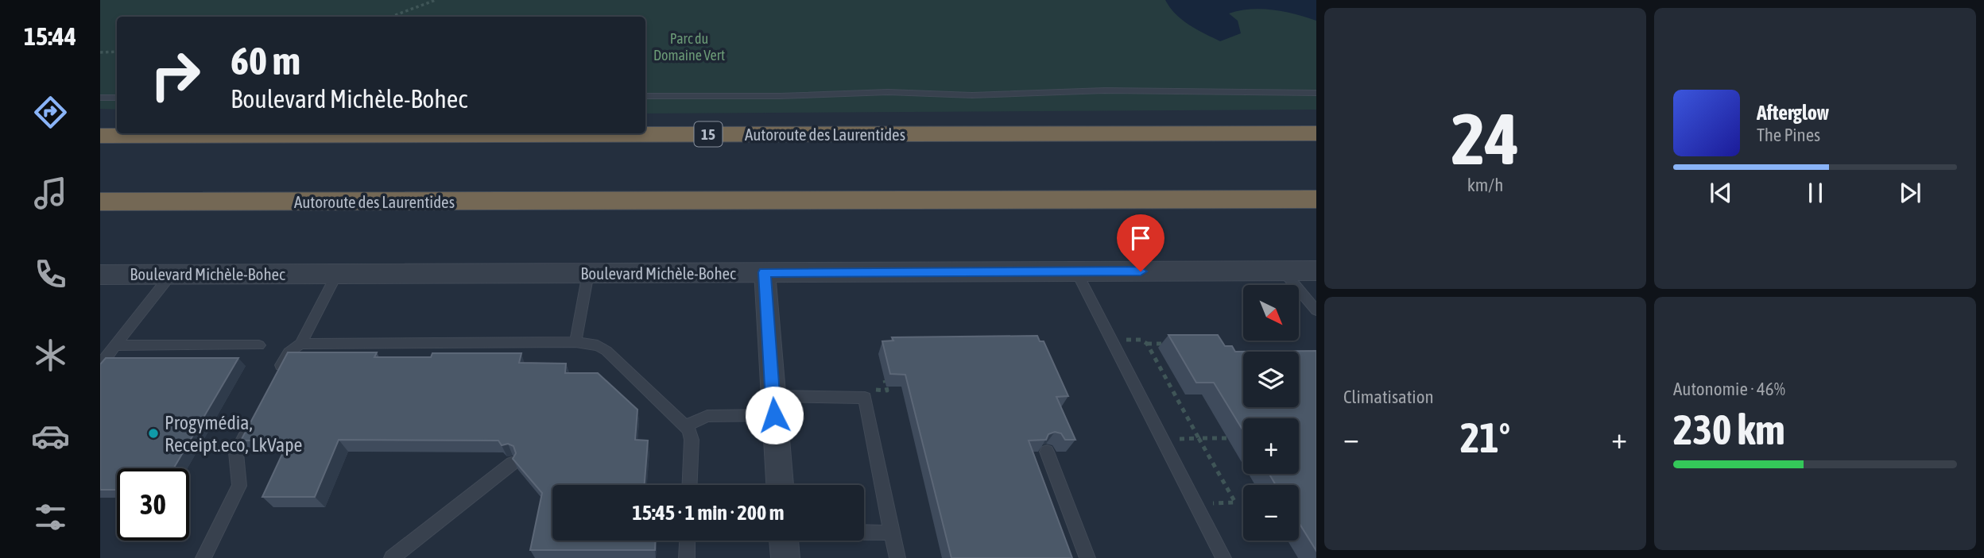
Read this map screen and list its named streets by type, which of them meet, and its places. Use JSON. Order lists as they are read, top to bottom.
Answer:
{
  "streets": {
    "highway": ["15", "Autoroute des Laurentides"],
    "street": ["Boulevard Michèle-Bohec"]
  },
  "parks": ["Parc du Domaine Vert"],
  "places": ["Progymédia, Receipt.eco, LkVape"],
  "north": "bottom right",
  "page": {
    "tabs": "15:44",
    "tile": [
      ["24", "km/h"],
      "Climatisation",
      ["Autonomie · 46%", "230 km"]
    ],
    "turn": ["60 m", "Boulevard Michèle-Bohec"],
    "song": ["Afterglow", "The Pines"],
    "map_buttons": ["+", "−"],
    "heat": ["−", "21°", "+"],
    "limit": "30",
    "trip": "15:45 · 1 min · 200 m"
  }
}
